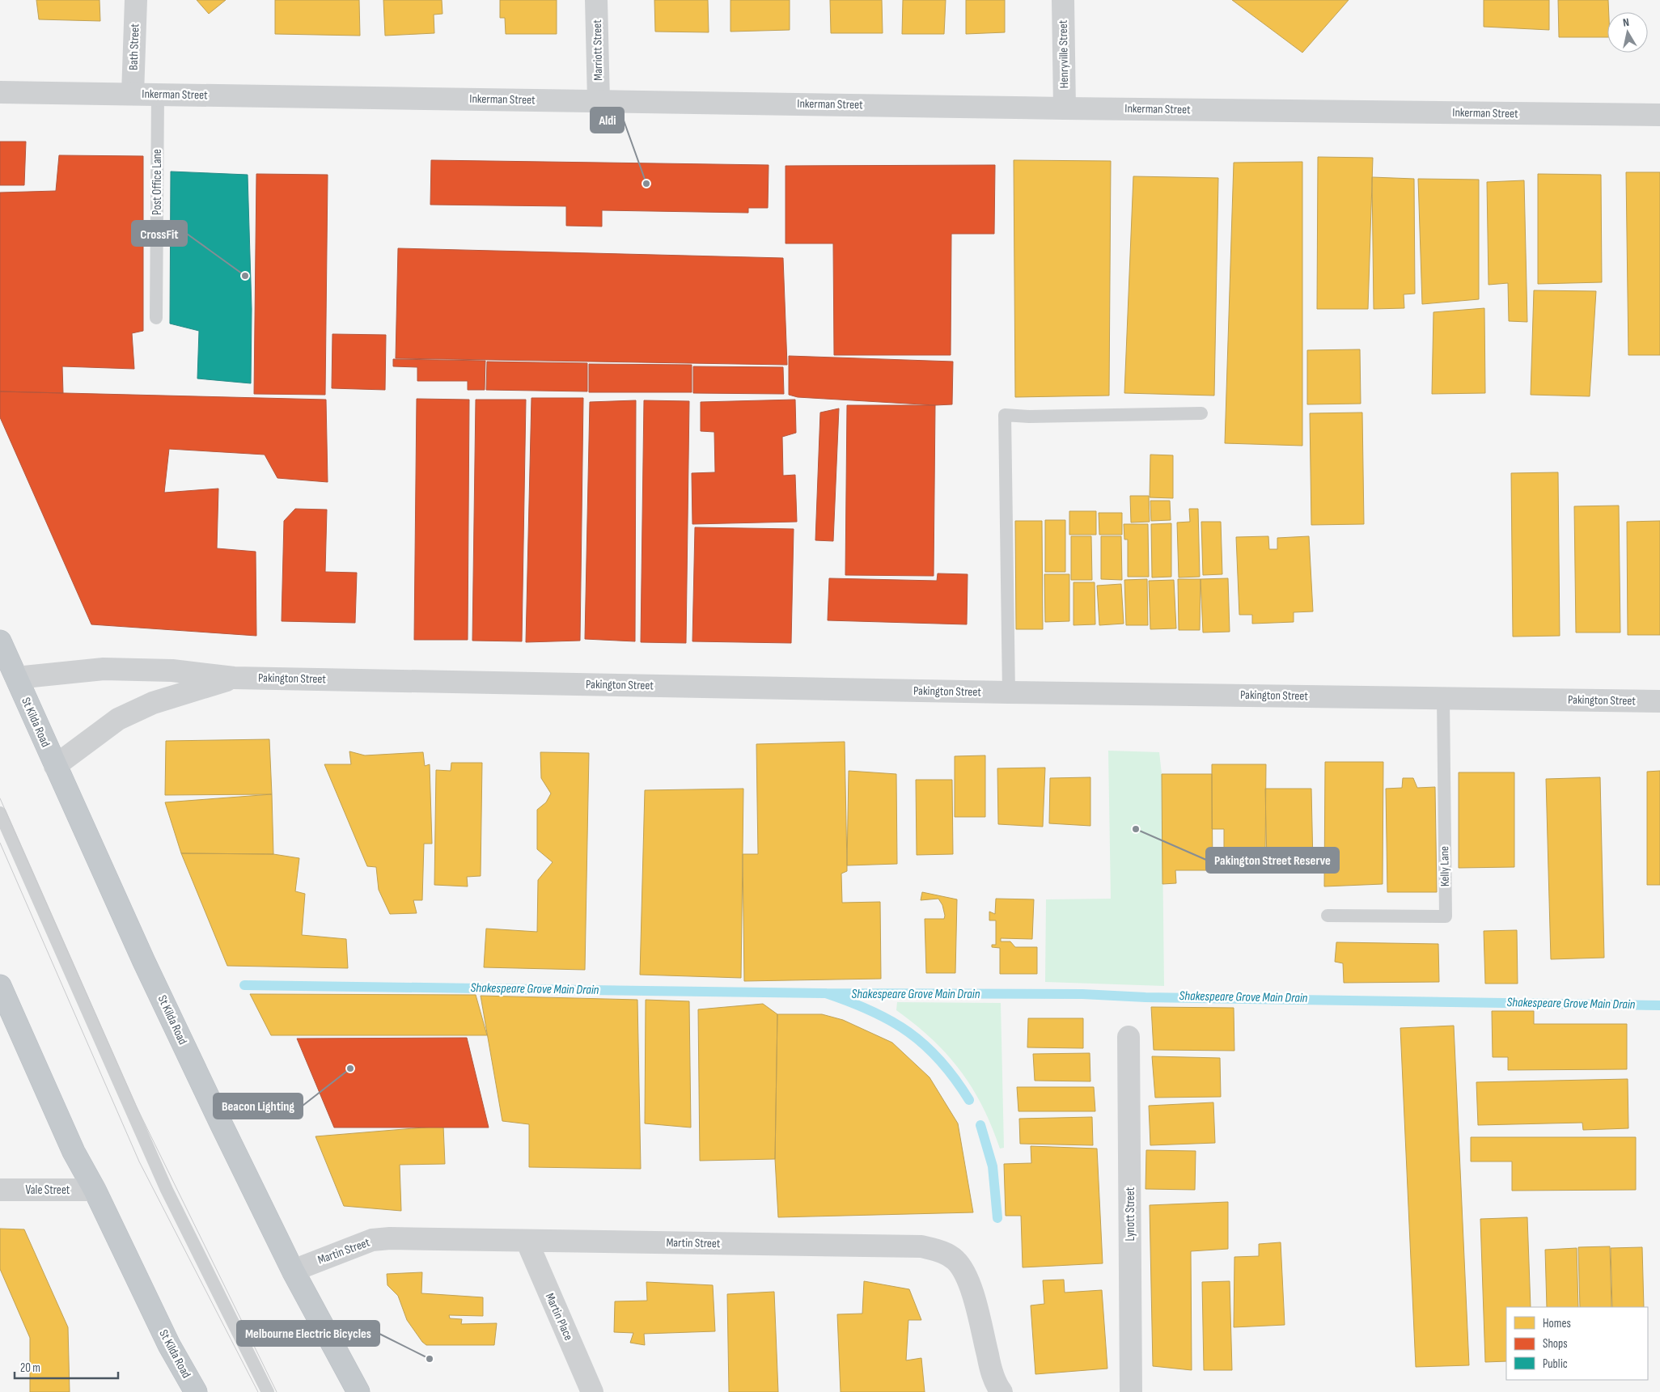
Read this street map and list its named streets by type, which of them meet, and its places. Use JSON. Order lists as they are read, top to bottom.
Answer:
{
  "streets": {
    "highway": ["St Kilda Road"],
    "street": [
      "Bath Street",
      "Marriott Street",
      "Henryville Street",
      "Inkerman Street",
      "Pakington Street",
      "Vale Street",
      "Lynott Street",
      "Martin Street",
      "Martin Place"
    ],
    "lane": ["Post Office Lane", "Kelly Lane"]
  },
  "crossings": [
    ["Bath Street", "Inkerman Street"],
    ["Marriott Street", "Inkerman Street"],
    ["Henryville Street", "Inkerman Street"],
    ["Inkerman Street", "Post Office Lane"],
    ["Pakington Street", "St Kilda Road"],
    ["Pakington Street", "Kelly Lane"],
    ["St Kilda Road", "Vale Street"],
    ["St Kilda Road", "Martin Street"],
    ["Martin Street", "Martin Place"]
  ],
  "water": ["Shakespeare Grove Main Drain"],
  "places": [
    "Aldi",
    "CrossFit",
    "Pakington Street Reserve",
    "Beacon Lighting",
    "Melbourne Electric Bicycles"
  ],
  "legend": ["Homes", "Shops", "Public"],
  "scale_bar": "20 m",
  "north": "top"
}
